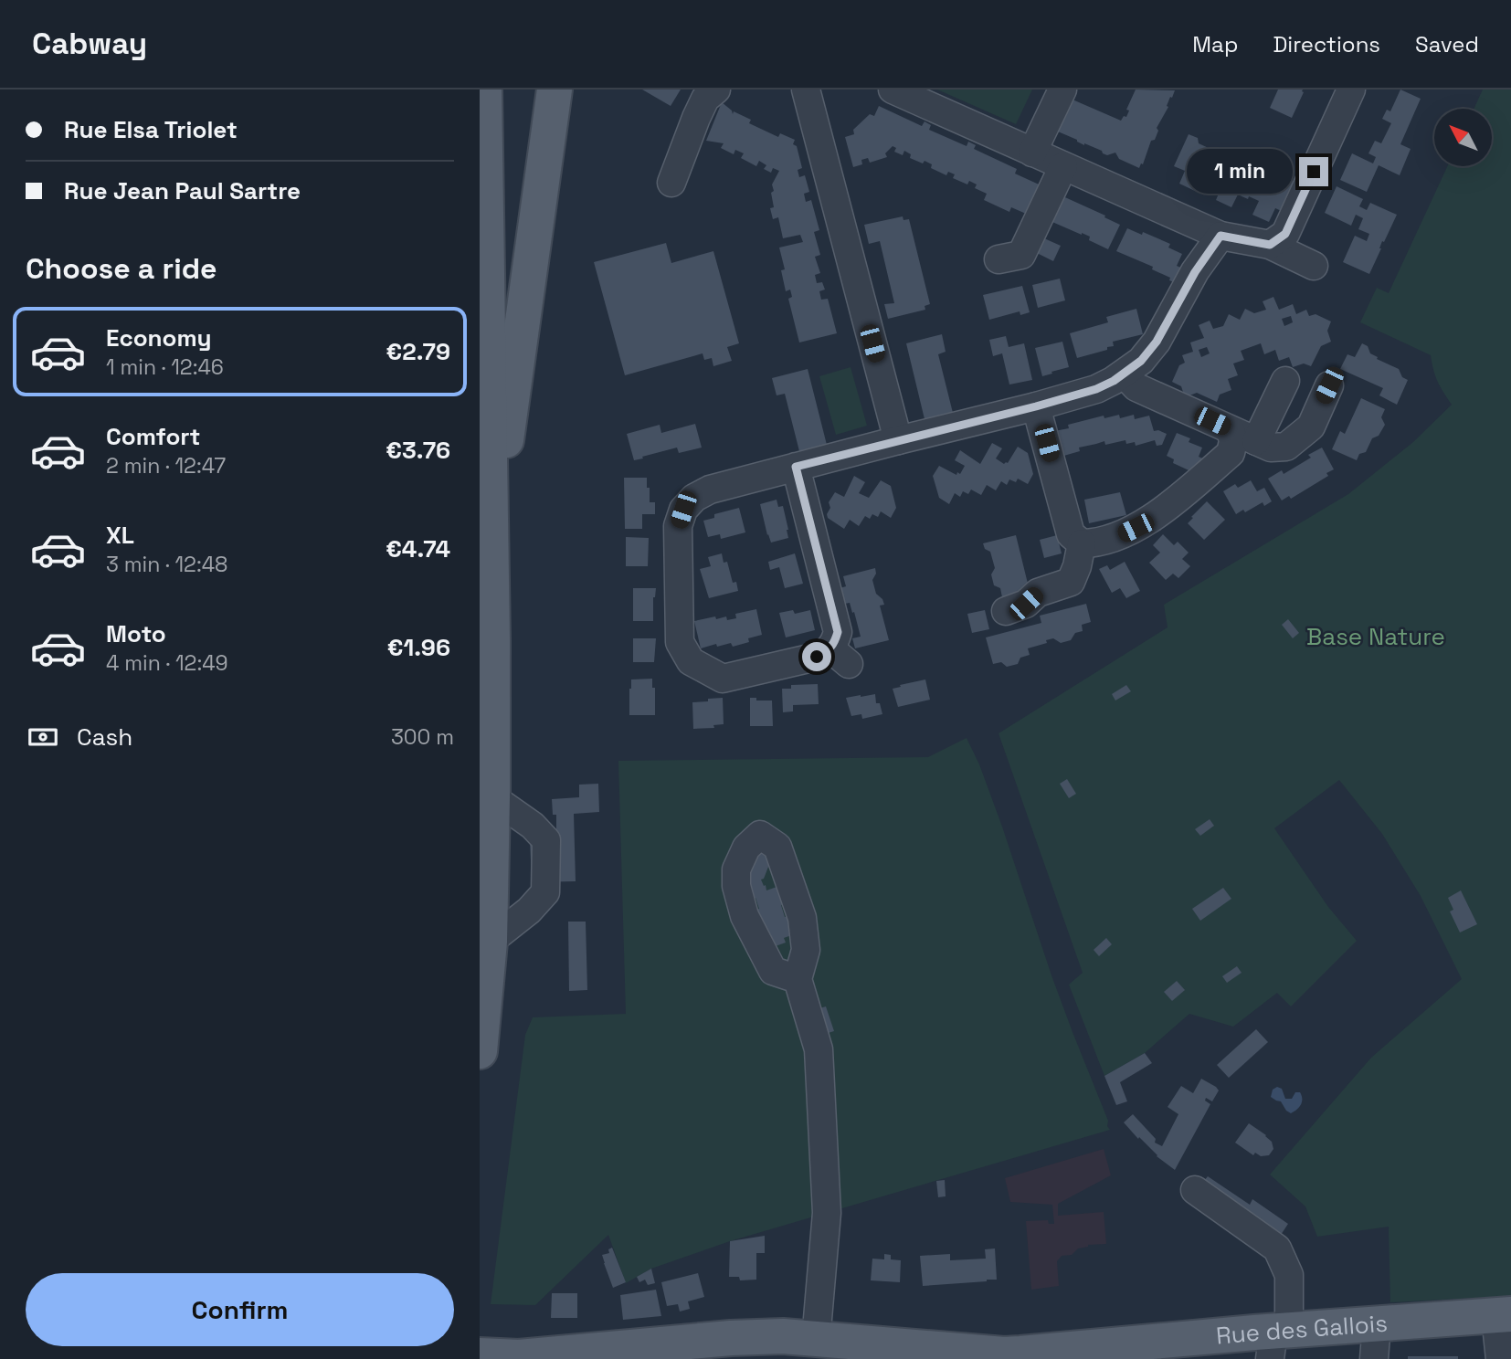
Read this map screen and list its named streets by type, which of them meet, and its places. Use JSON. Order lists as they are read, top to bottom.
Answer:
{
  "streets": {
    "main road": ["Rue des Gallois"]
  },
  "parks": ["Base Nature"],
  "north": "top left",
  "page": {
    "header": "Cabway",
    "nav": ["Map", "Directions", "Saved"],
    "banner": ["Rue Elsa Triolet", "Rue Jean Paul Sartre"],
    "bubble": "1 min",
    "heading": "Choose a ride",
    "list": [
      {
        "name": "Economy",
        "note": "1 min · 12:46",
        "value": "€2.79"
      },
      {
        "name": "Comfort",
        "note": "2 min · 12:47",
        "value": "€3.76"
      },
      {
        "name": "XL",
        "note": "3 min · 12:48",
        "value": "€4.74"
      },
      {
        "name": "Moto",
        "note": "4 min · 12:49",
        "value": "€1.96"
      }
    ],
    "pay": ["Cash", "300 m"],
    "buttons": "Confirm"
  }
}
